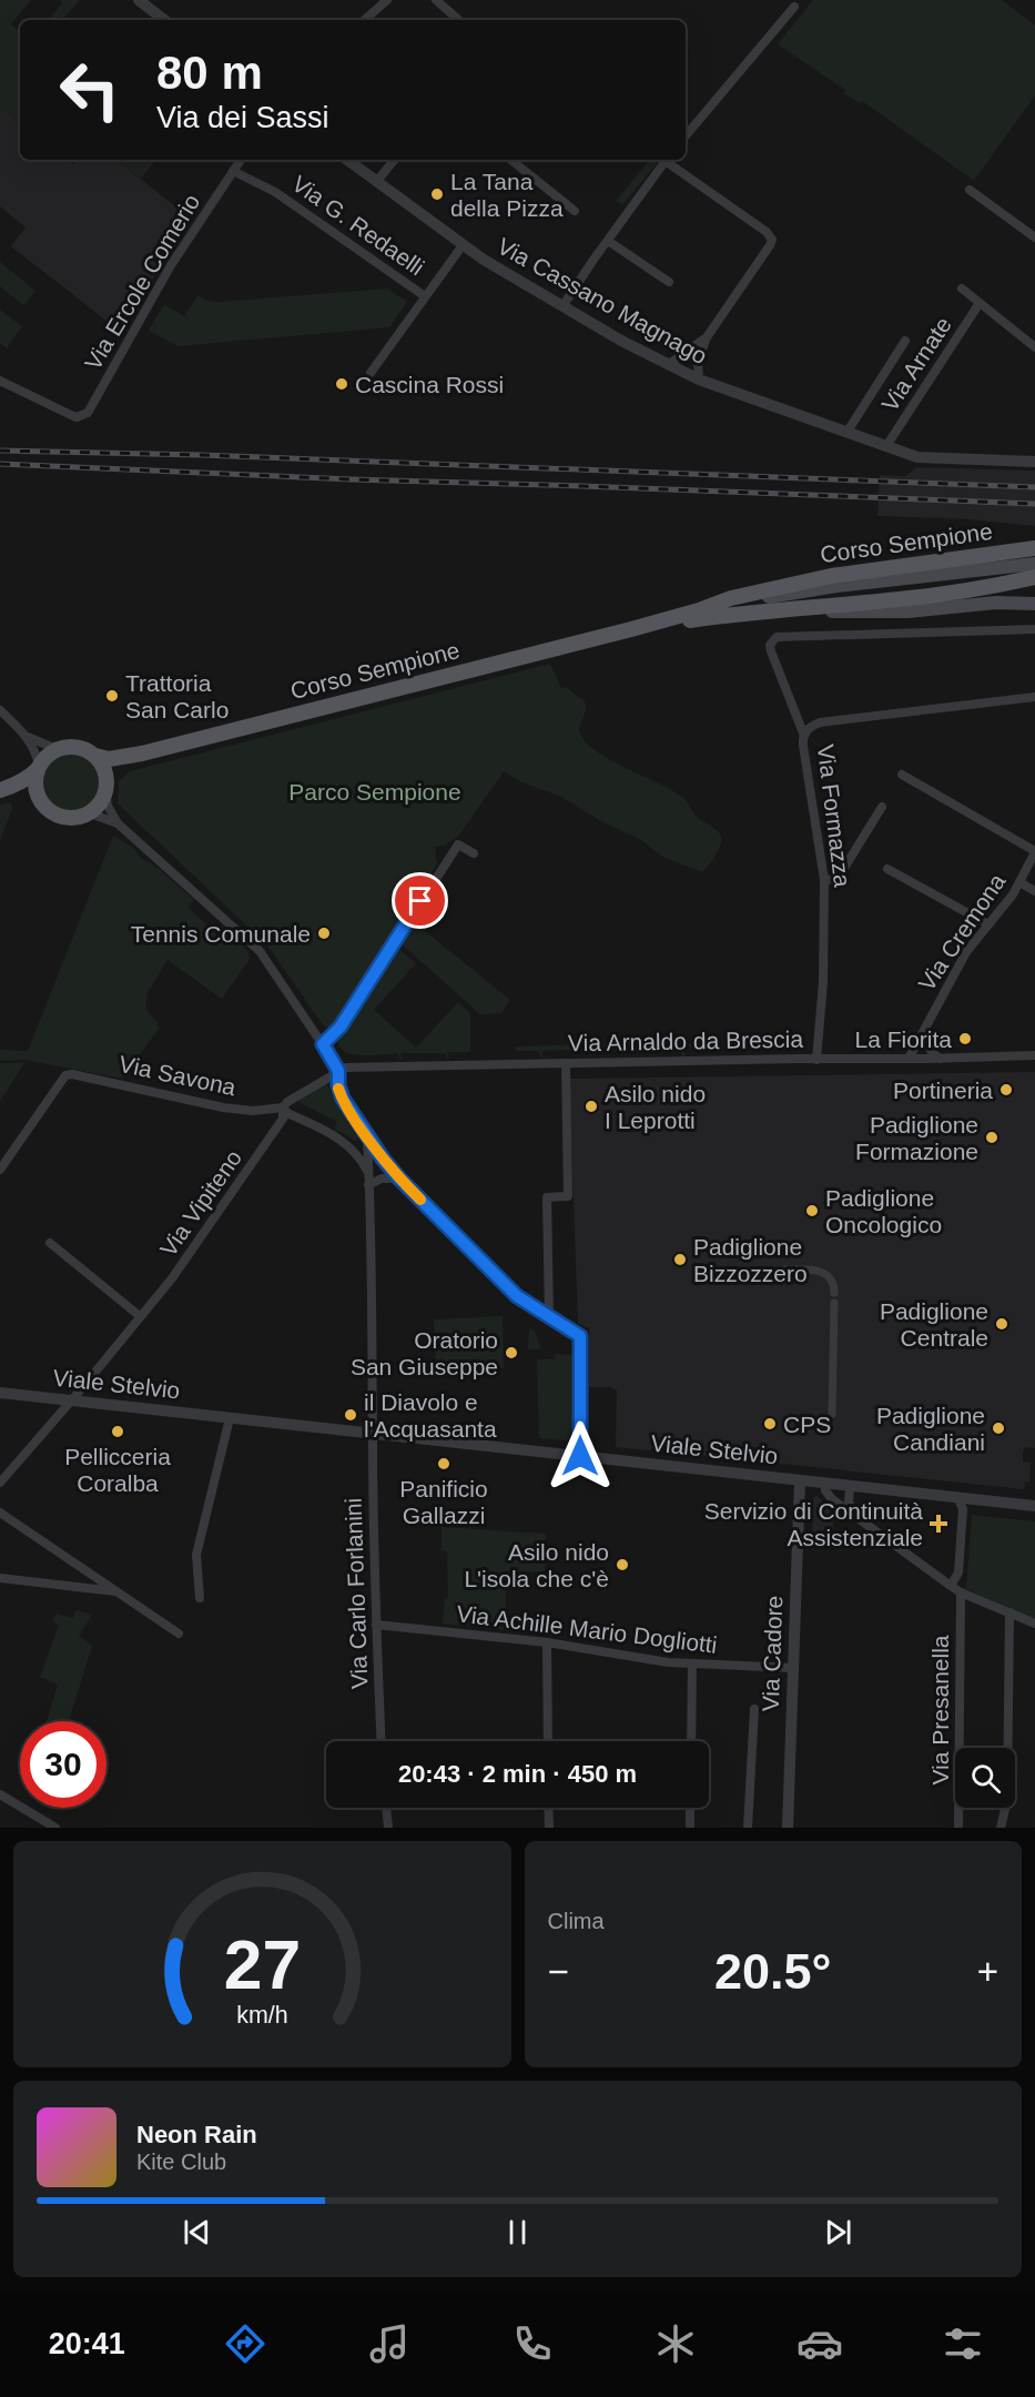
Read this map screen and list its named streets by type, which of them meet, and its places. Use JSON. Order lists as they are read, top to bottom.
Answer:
{
  "streets": {
    "main road": ["Corso Sempione"],
    "street": [
      "Via G. Redaelli",
      "Via Ercole Comerio",
      "Via Cassano Magnago",
      "Via Arnate",
      "Via Formazza",
      "Via Cremona",
      "Via Arnaldo da Brescia",
      "Via Savona",
      "Via Vipiteno",
      "Viale Stelvio",
      "Via Carlo Forlanini",
      "Via Achille Mario Dogliotti",
      "Via Cadore",
      "Via Presanella"
    ]
  },
  "crossings": [
    ["Via G. Redaelli", "Via Ercole Comerio"],
    ["Via Cassano Magnago", "Via Arnate"],
    ["Via Formazza", "Via Arnaldo da Brescia"],
    ["Via Cremona", "Via Arnaldo da Brescia"],
    ["Via Savona", "Via Vipiteno"],
    ["Via Vipiteno", "Viale Stelvio"],
    ["Viale Stelvio", "Via Carlo Forlanini"],
    ["Viale Stelvio", "Via Cadore"],
    ["Via Carlo Forlanini", "Via Achille Mario Dogliotti"],
    ["Via Achille Mario Dogliotti", "Via Cadore"]
  ],
  "parks": ["Parco Sempione"],
  "places": {
    "other": [
      "La Tana della Pizza",
      "Cascina Rossi",
      "Trattoria San Carlo",
      "Tennis Comunale",
      "La Fiorita",
      "Portineria",
      "Asilo nido I Leprotti",
      "Padiglione Formazione",
      "Padiglione Oncologico",
      "Padiglione Bizzozzero",
      "Padiglione Centrale",
      "Oratorio San Giuseppe",
      "il Diavolo e l'Acquasanta",
      "CPS",
      "Padiglione Candiani",
      "Pellicceria Coralba",
      "Panificio Gallazzi",
      "Asilo nido L'isola che c'è"
    ],
    "health": ["Servizio di Continuità Assistenziale"]
  },
  "page": {
    "turn": ["80 m", "Via dei Sassi"],
    "limit": "30",
    "trip": "20:43 · 2 min · 450 m",
    "tile": "Clima",
    "heat": ["−", "20.5°", "+"],
    "song": ["Neon Rain", "Kite Club"],
    "tabs": "20:41",
    "gauge": ["27", "km/h"]
  }
}
